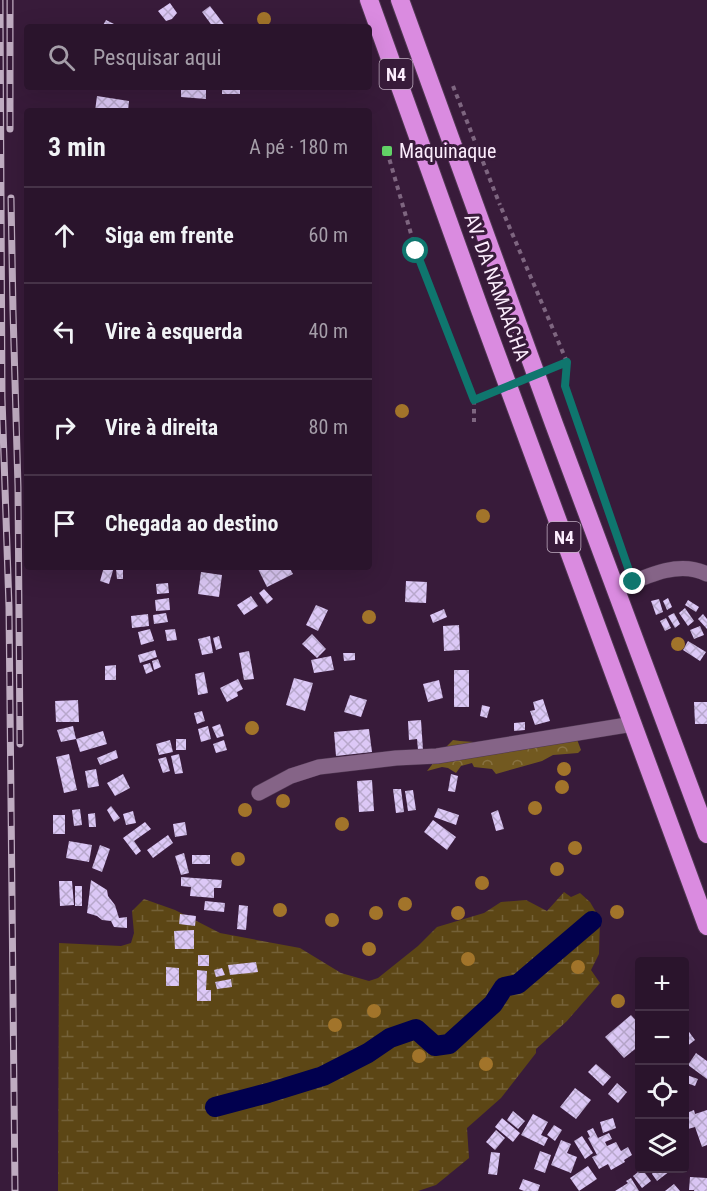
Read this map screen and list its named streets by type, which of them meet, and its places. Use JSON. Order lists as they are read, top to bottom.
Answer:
{
  "streets": {
    "highway": ["N4", "AV. DA NAMAACHA"]
  },
  "places": {
    "transit": ["Maquinaque"]
  },
  "page": {
    "search": "Pesquisar aqui",
    "heading": ["3 min", "A pé · 180 m"],
    "list": [
      ["Siga em frente", "60 m"],
      ["Vire à esquerda", "40 m"],
      ["Vire à direita", "80 m"],
      "Chegada ao destino"
    ],
    "map_buttons": ["+", "−"]
  }
}
